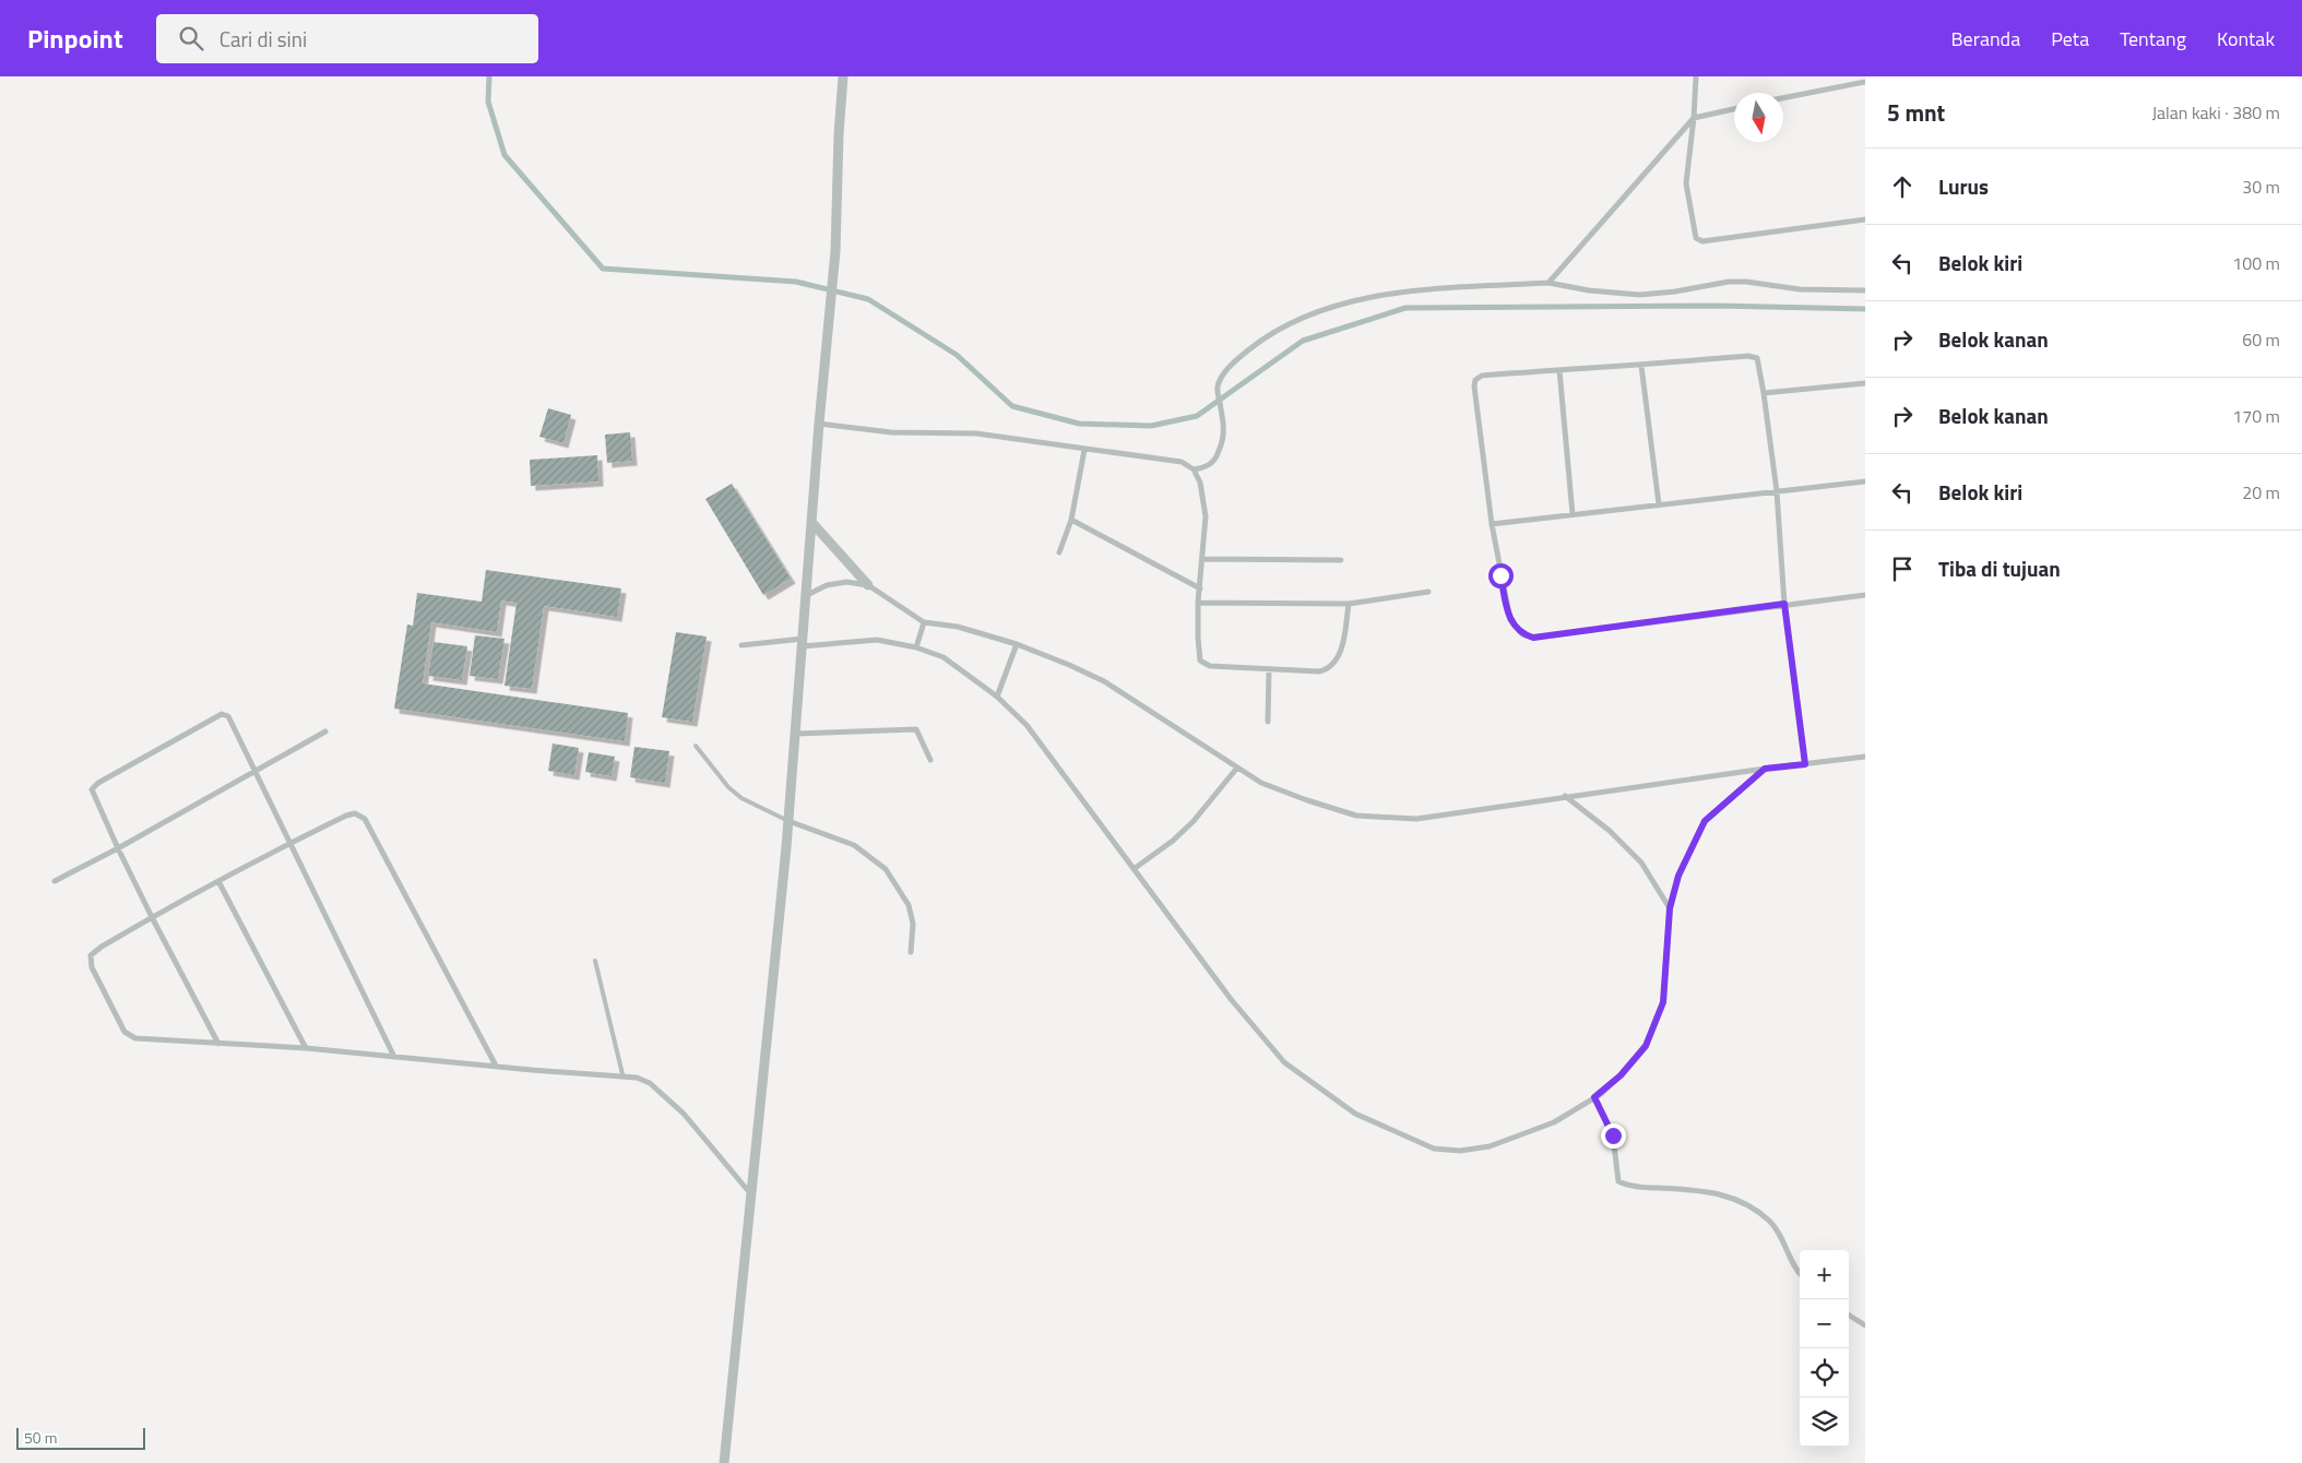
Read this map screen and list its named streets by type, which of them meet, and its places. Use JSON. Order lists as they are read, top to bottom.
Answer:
{
  "scale_bar": "50 m",
  "north": "bottom",
  "page": {
    "header": "Pinpoint",
    "search": "Cari di sini",
    "nav": [
      "Beranda",
      "Peta",
      "Tentang",
      "Kontak"
    ],
    "heading": ["5 mnt", "Jalan kaki · 380 m"],
    "list": [
      ["Lurus", "30 m"],
      ["Belok kiri", "100 m"],
      ["Belok kanan", "60 m"],
      ["Belok kanan", "170 m"],
      ["Belok kiri", "20 m"],
      "Tiba di tujuan"
    ],
    "map_buttons": ["+", "−"],
    "scale": "50 m"
  }
}
